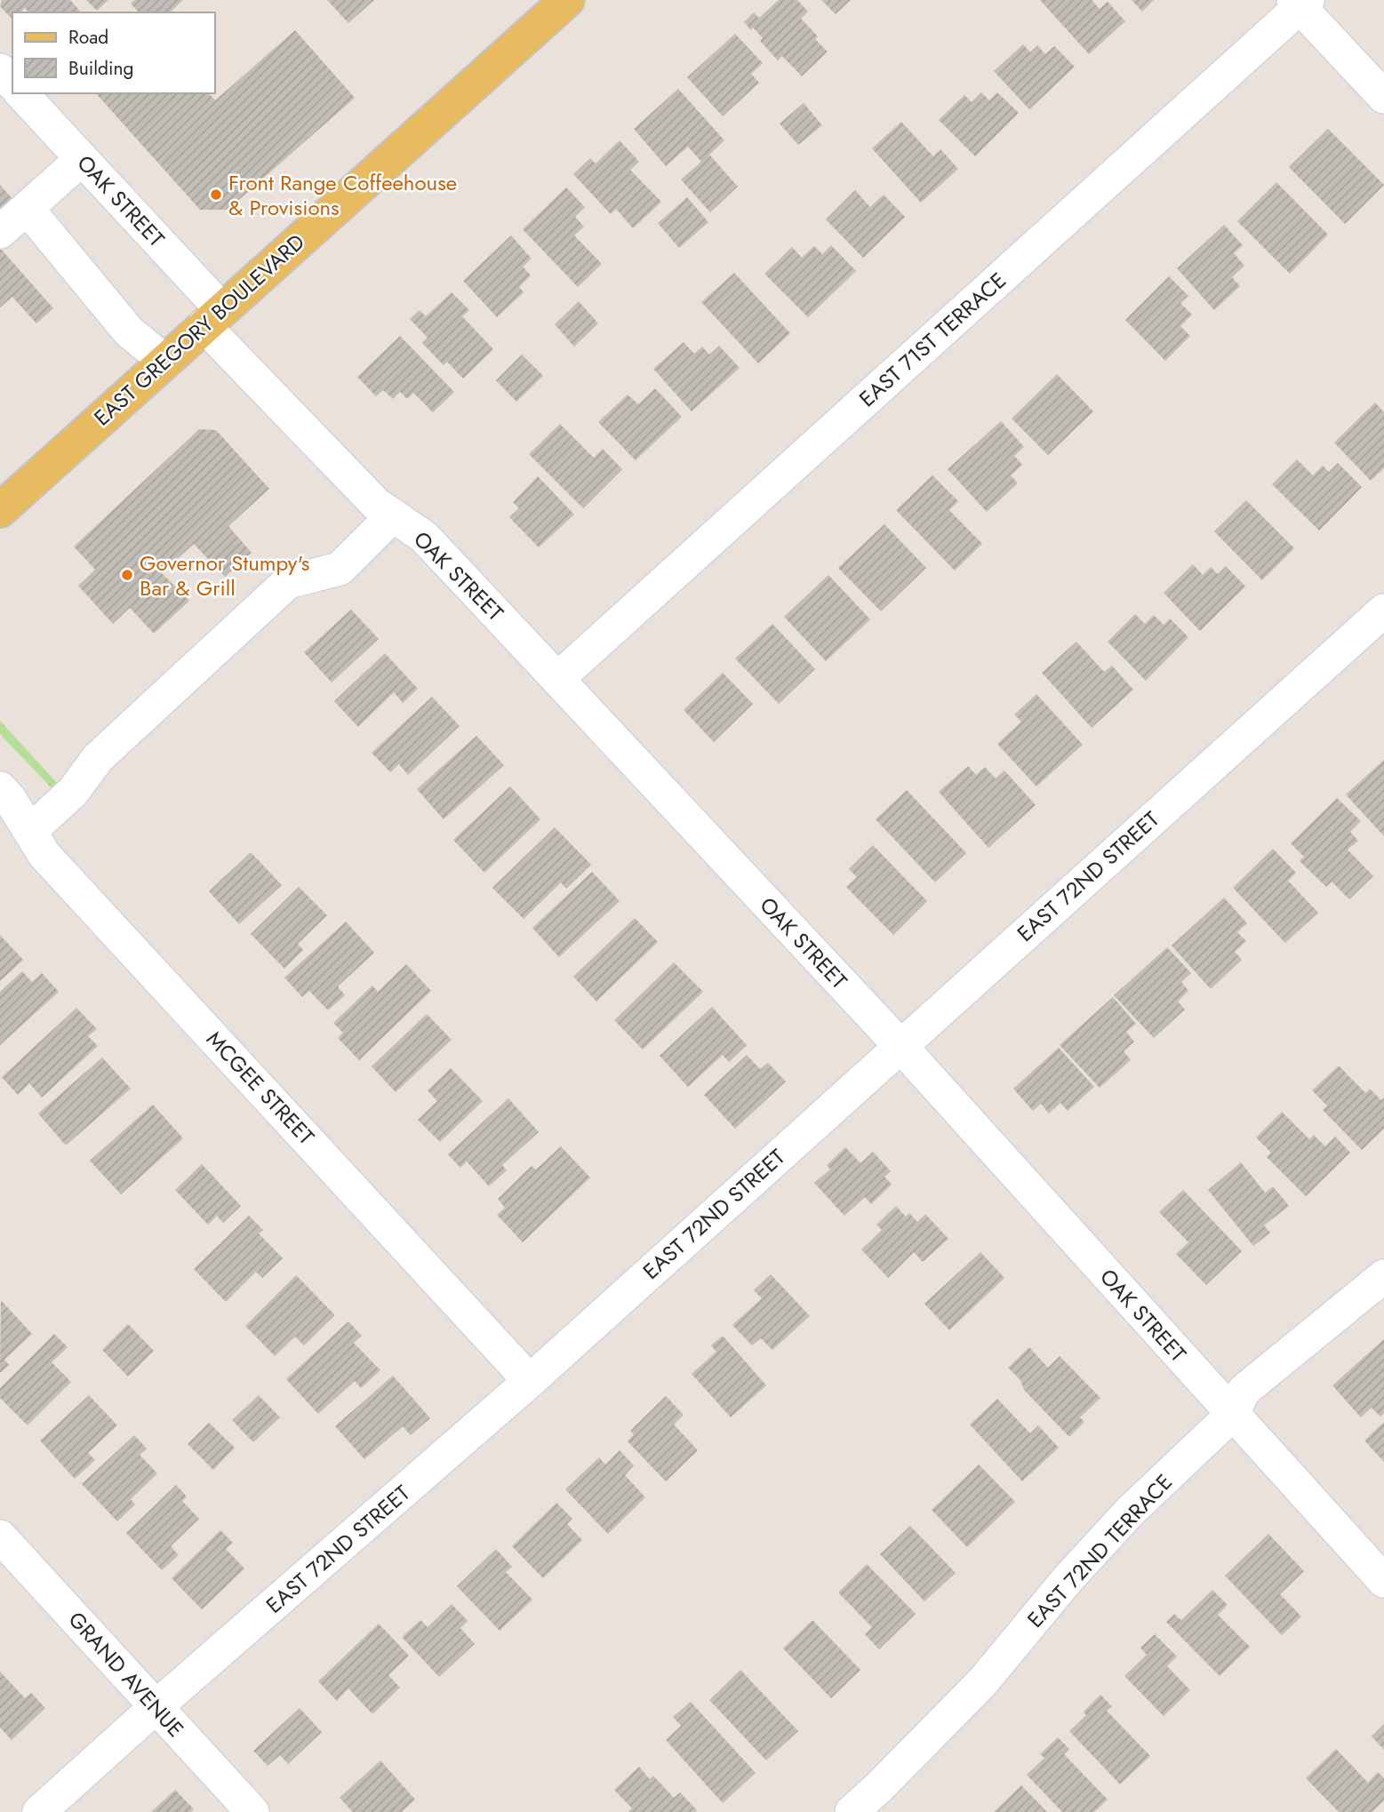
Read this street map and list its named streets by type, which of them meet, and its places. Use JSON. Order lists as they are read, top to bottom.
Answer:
{
  "streets": {
    "main road": ["EAST GREGORY BOULEVARD"],
    "street": [
      "OAK STREET",
      "EAST 71ST TERRACE",
      "EAST 72ND STREET",
      "MCGEE STREET",
      "EAST 72ND TERRACE",
      "GRAND AVENUE"
    ]
  },
  "crossings": [
    ["OAK STREET", "EAST GREGORY BOULEVARD"],
    ["OAK STREET", "EAST 71ST TERRACE"],
    ["OAK STREET", "EAST 72ND STREET"],
    ["OAK STREET", "EAST 72ND TERRACE"],
    ["EAST 72ND STREET", "MCGEE STREET"],
    ["EAST 72ND STREET", "GRAND AVENUE"]
  ],
  "places": ["Front Range Coffeehouse & Provisions", "Governor Stumpy's Bar & Grill"],
  "legend": ["Road", "Building"]
}
